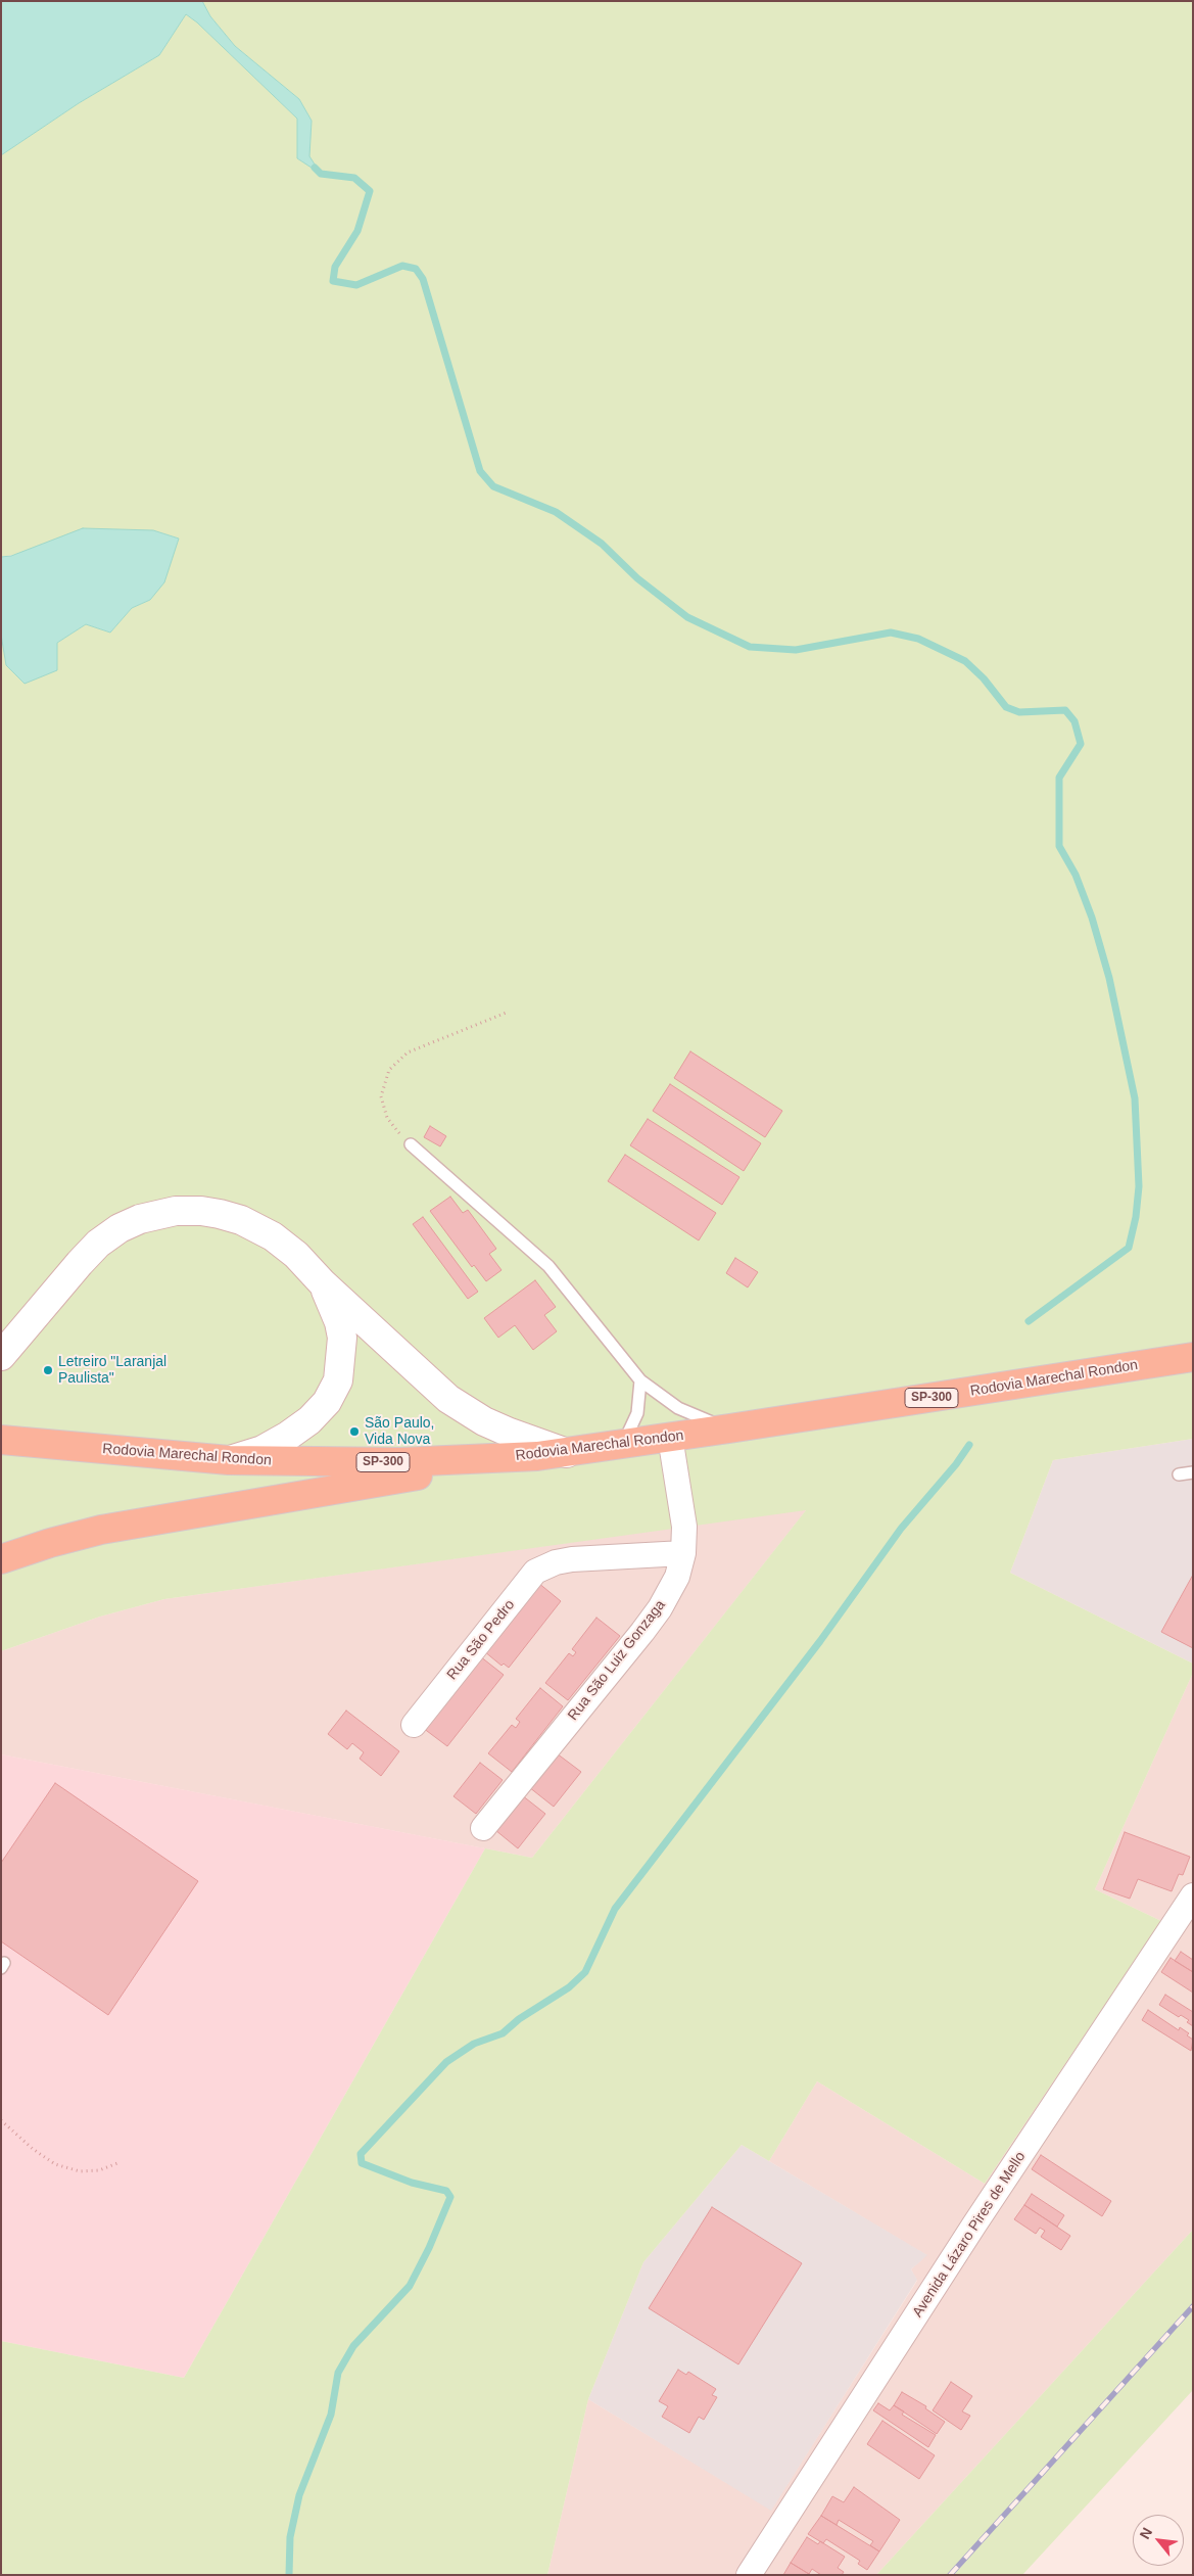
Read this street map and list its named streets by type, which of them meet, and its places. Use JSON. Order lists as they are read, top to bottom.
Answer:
{
  "streets": {
    "main road": ["Rodovia Marechal Rondon", "SP-300"],
    "street": ["Rua São Pedro", "Rua São Luiz Gonzaga", "Avenida Lázaro Pires de Mello"]
  },
  "crossings": [
    ["Rodovia Marechal Rondon", "Rua São Luiz Gonzaga"],
    ["Rua São Pedro", "Rua São Luiz Gonzaga"]
  ],
  "places": ["Letreiro \"Laranjal Paulista\"", "São Paulo, Vida Nova"],
  "north": "top left"
}
